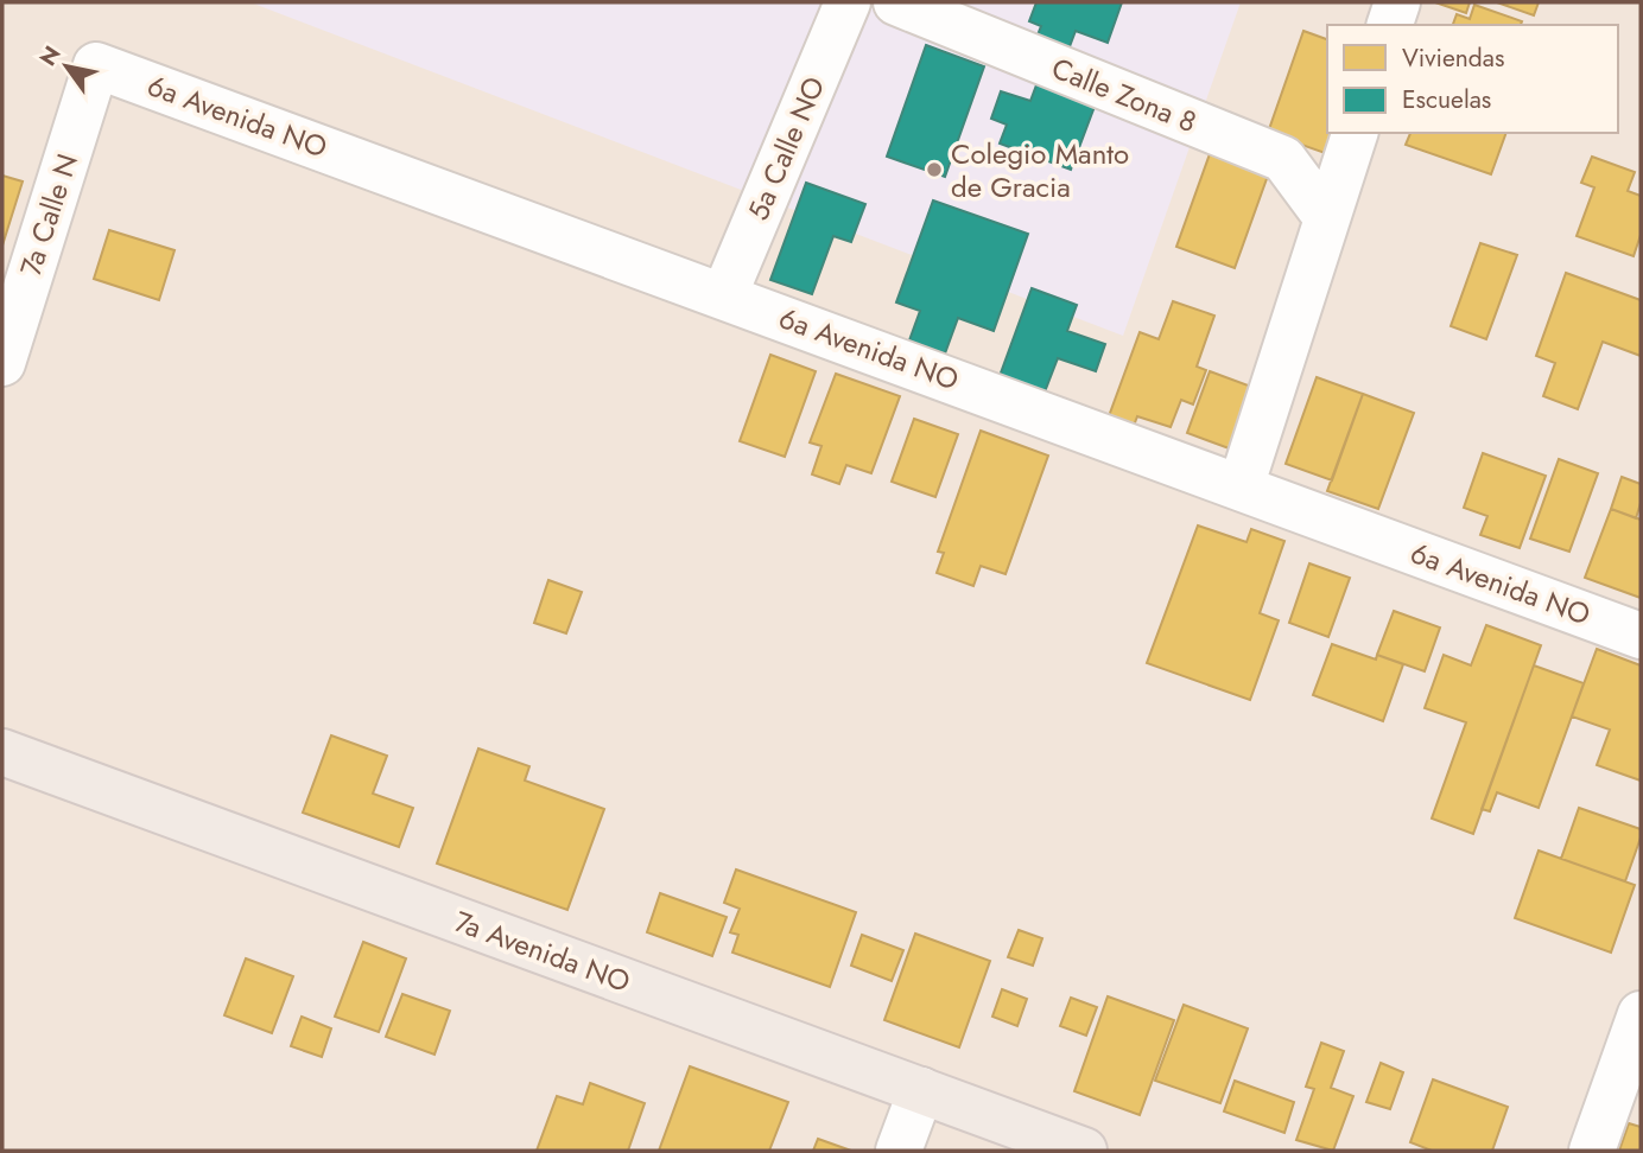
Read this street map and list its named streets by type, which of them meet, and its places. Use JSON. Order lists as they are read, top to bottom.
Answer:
{
  "streets": {
    "highway": ["7a Avenida NO"],
    "street": [
      "Calle Zona 8",
      "6a Avenida NO",
      "5a Calle NO",
      "7a Calle N"
    ]
  },
  "crossings": [
    ["6a Avenida NO", "5a Calle NO"],
    ["6a Avenida NO", "7a Calle N"]
  ],
  "places": ["Colegio Manto de Gracia"],
  "legend": ["Viviendas", "Escuelas"],
  "north": "top left"
}
